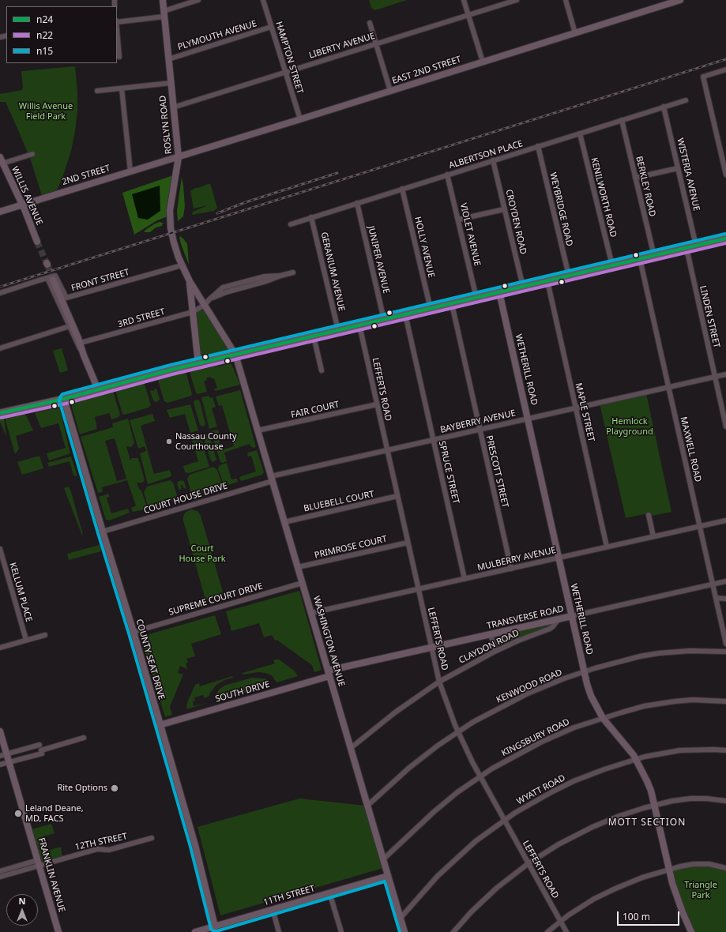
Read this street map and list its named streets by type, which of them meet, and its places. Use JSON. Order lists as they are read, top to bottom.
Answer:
{
  "streets": {
    "street": [
      "PLYMOUTH AVENUE",
      "LIBERTY AVENUE",
      "HAMPTON STREET",
      "EAST 2ND STREET",
      "ROSLYN ROAD",
      "ALBERTSON PLACE",
      "WISTERIA AVENUE",
      "2ND STREET",
      "BERKLEY ROAD",
      "WILLIS AVENUE",
      "KENILWORTH ROAD",
      "WEYBRIDGE ROAD",
      "CROYDEN ROAD",
      "VIOLET AVENUE",
      "HOLLY AVENUE",
      "JUNIPER AVENUE",
      "GERANIUM AVENUE",
      "FRONT STREET",
      "LINDEN STREET",
      "3RD STREET",
      "WETHERILL ROAD",
      "LEFFERTS ROAD",
      "FAIR COURT",
      "MAPLE STREET",
      "BAYBERRY AVENUE",
      "MAXWELL ROAD",
      "PRESCOTT STREET",
      "SPRUCE STREET",
      "COURT HOUSE DRIVE",
      "BLUEBELL COURT",
      "PRIMROSE COURT",
      "MULBERRY AVENUE",
      "KELLUM PLACE",
      "SUPREME COURT DRIVE",
      "TRANSVERSE ROAD",
      "WASHINGTON AVENUE",
      "CLAYDON ROAD",
      "COUNTY SEAT DRIVE",
      "KENWOOD ROAD",
      "SOUTH DRIVE",
      "KINGSBURY ROAD",
      "WYATT ROAD",
      "12TH STREET",
      "FRANKLIN AVENUE",
      "11TH STREET"
    ]
  },
  "crossings": [
    ["PLYMOUTH AVENUE", "HAMPTON STREET"],
    ["PLYMOUTH AVENUE", "ROSLYN ROAD"],
    ["LIBERTY AVENUE", "HAMPTON STREET"],
    ["LIBERTY AVENUE", "ROSLYN ROAD"],
    ["HAMPTON STREET", "EAST 2ND STREET"],
    ["EAST 2ND STREET", "ROSLYN ROAD"],
    ["EAST 2ND STREET", "2ND STREET"],
    ["ROSLYN ROAD", "2ND STREET"],
    ["ROSLYN ROAD", "FRONT STREET"],
    ["ROSLYN ROAD", "3RD STREET"],
    ["ROSLYN ROAD", "WASHINGTON AVENUE"],
    ["ALBERTSON PLACE", "WISTERIA AVENUE"],
    ["ALBERTSON PLACE", "BERKLEY ROAD"],
    ["ALBERTSON PLACE", "KENILWORTH ROAD"],
    ["ALBERTSON PLACE", "WEYBRIDGE ROAD"],
    ["ALBERTSON PLACE", "CROYDEN ROAD"],
    ["ALBERTSON PLACE", "VIOLET AVENUE"],
    ["ALBERTSON PLACE", "HOLLY AVENUE"],
    ["ALBERTSON PLACE", "JUNIPER AVENUE"],
    ["ALBERTSON PLACE", "GERANIUM AVENUE"],
    ["2ND STREET", "WILLIS AVENUE"],
    ["LINDEN STREET", "BAYBERRY AVENUE"],
    ["WETHERILL ROAD", "BAYBERRY AVENUE"],
    ["WETHERILL ROAD", "MULBERRY AVENUE"],
    ["WETHERILL ROAD", "TRANSVERSE ROAD"],
    ["WETHERILL ROAD", "KENWOOD ROAD"],
    ["WETHERILL ROAD", "KINGSBURY ROAD"],
    ["WETHERILL ROAD", "WYATT ROAD"],
    ["LEFFERTS ROAD", "FAIR COURT"],
    ["LEFFERTS ROAD", "BAYBERRY AVENUE"],
    ["LEFFERTS ROAD", "BLUEBELL COURT"],
    ["LEFFERTS ROAD", "PRIMROSE COURT"],
    ["LEFFERTS ROAD", "MULBERRY AVENUE"],
    ["LEFFERTS ROAD", "TRANSVERSE ROAD"],
    ["LEFFERTS ROAD", "CLAYDON ROAD"],
    ["LEFFERTS ROAD", "KENWOOD ROAD"],
    ["LEFFERTS ROAD", "KINGSBURY ROAD"],
    ["LEFFERTS ROAD", "WYATT ROAD"],
    ["FAIR COURT", "WASHINGTON AVENUE"],
    ["MAPLE STREET", "BAYBERRY AVENUE"],
    ["MAPLE STREET", "MULBERRY AVENUE"],
    ["BAYBERRY AVENUE", "MAXWELL ROAD"],
    ["BAYBERRY AVENUE", "PRESCOTT STREET"],
    ["BAYBERRY AVENUE", "SPRUCE STREET"],
    ["BAYBERRY AVENUE", "COURT HOUSE DRIVE"],
    ["BAYBERRY AVENUE", "WASHINGTON AVENUE"],
    ["MAXWELL ROAD", "MULBERRY AVENUE"],
    ["MAXWELL ROAD", "TRANSVERSE ROAD"],
    ["PRESCOTT STREET", "MULBERRY AVENUE"],
    ["SPRUCE STREET", "MULBERRY AVENUE"],
    ["COURT HOUSE DRIVE", "WASHINGTON AVENUE"],
    ["COURT HOUSE DRIVE", "COUNTY SEAT DRIVE"],
    ["BLUEBELL COURT", "WASHINGTON AVENUE"],
    ["PRIMROSE COURT", "WASHINGTON AVENUE"],
    ["MULBERRY AVENUE", "WASHINGTON AVENUE"],
    ["SUPREME COURT DRIVE", "WASHINGTON AVENUE"],
    ["SUPREME COURT DRIVE", "COUNTY SEAT DRIVE"],
    ["TRANSVERSE ROAD", "WASHINGTON AVENUE"],
    ["TRANSVERSE ROAD", "CLAYDON ROAD"],
    ["TRANSVERSE ROAD", "SOUTH DRIVE"],
    ["WASHINGTON AVENUE", "CLAYDON ROAD"],
    ["WASHINGTON AVENUE", "KENWOOD ROAD"],
    ["WASHINGTON AVENUE", "SOUTH DRIVE"],
    ["WASHINGTON AVENUE", "KINGSBURY ROAD"],
    ["WASHINGTON AVENUE", "WYATT ROAD"],
    ["WASHINGTON AVENUE", "11TH STREET"],
    ["COUNTY SEAT DRIVE", "SOUTH DRIVE"],
    ["COUNTY SEAT DRIVE", "11TH STREET"],
    ["12TH STREET", "FRANKLIN AVENUE"]
  ],
  "districts": ["MOTT SECTION"],
  "parks": [
    "Willis Avenue Field Park",
    "Hemlock Playground",
    "Court House Park",
    "Triangle Park"
  ],
  "places": ["Nassau County Courthouse", "Rite Options", "Leland Deane, MD, FACS"],
  "lines": ["transit line n15", "transit line n24", "transit line n22"],
  "legend": ["n24", "n22", "n15"],
  "scale_bar": "100 m",
  "north": "top"
}
